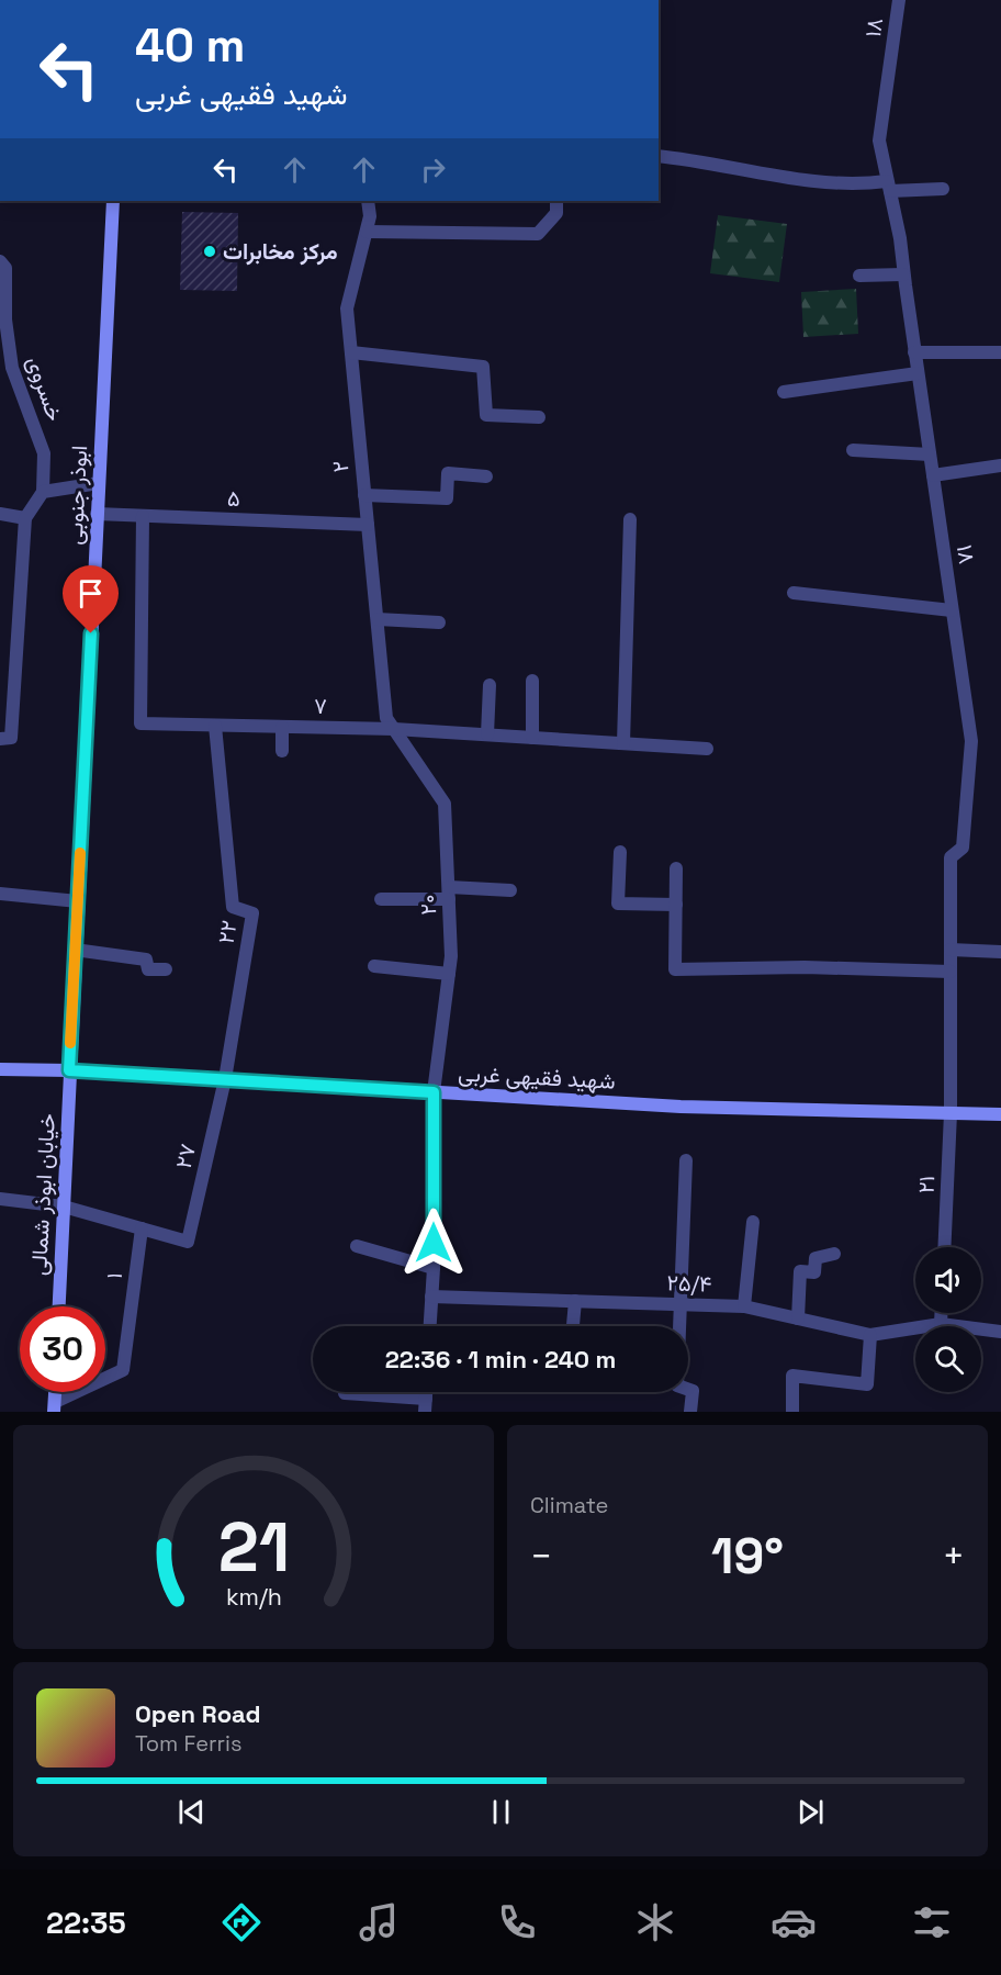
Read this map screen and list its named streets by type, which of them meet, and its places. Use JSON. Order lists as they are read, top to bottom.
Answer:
{
  "streets": {
    "street": [
      "۱۸",
      "خسروی",
      "۲",
      "ابوذر جنوبی",
      "۵",
      "۷",
      "۲۰",
      "۲۲",
      "شهید فقیهی غربی",
      "۲۷",
      "۲۱",
      "خیابان ابوذر شمالی",
      "۱",
      "۲۵/۴"
    ]
  },
  "crossings": [
    ["۱۸", "شهید فقیهی غربی"],
    ["۱۸", "۲۱"],
    ["۲", "۵"],
    ["۲", "۷"],
    ["۲", "۲۰"],
    ["ابوذر جنوبی", "۵"],
    ["ابوذر جنوبی", "شهید فقیهی غربی"],
    ["ابوذر جنوبی", "خیابان ابوذر شمالی"],
    ["۵", "۷"],
    ["۷", "۲۰"],
    ["۷", "۲۲"],
    ["۲۰", "شهید فقیهی غربی"],
    ["۲۰", "۲۵/۴"],
    ["۲۲", "شهید فقیهی غربی"],
    ["۲۲", "۲۷"],
    ["شهید فقیهی غربی", "۲۷"],
    ["شهید فقیهی غربی", "۲۱"],
    ["شهید فقیهی غربی", "خیابان ابوذر شمالی"],
    ["۲۷", "۱"]
  ],
  "places": ["مرکز مخابرات"],
  "page": {
    "turn": ["40 m", "شهید فقیهی غربی"],
    "limit": "30",
    "trip": "22:36 · 1 min · 240 m",
    "tile": "Climate",
    "heat": ["−", "19°", "+"],
    "song": ["Open Road", "Tom Ferris"],
    "tabs": "22:35",
    "gauge": ["21", "km/h"]
  }
}
